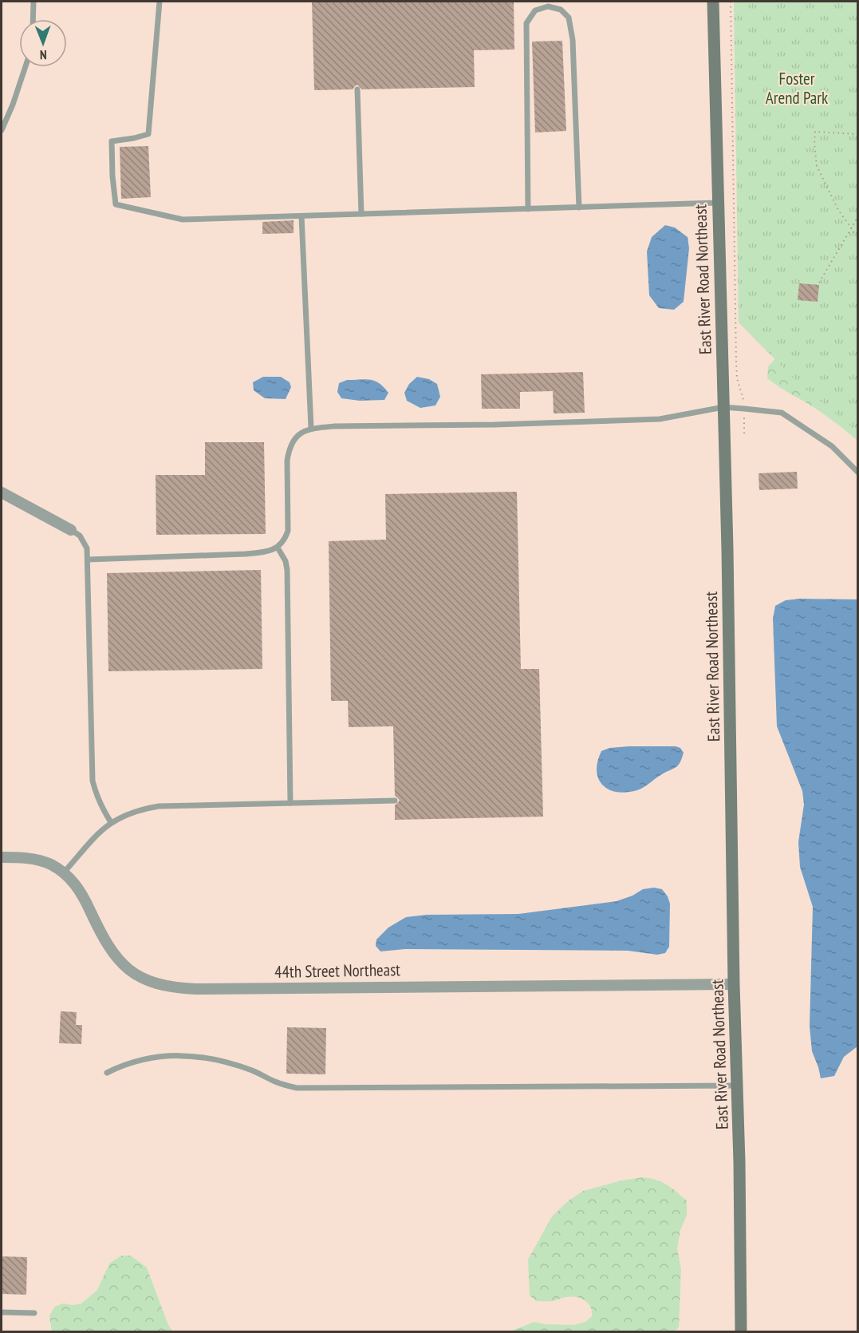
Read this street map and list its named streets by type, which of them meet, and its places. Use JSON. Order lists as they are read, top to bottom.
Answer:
{
  "streets": {
    "street": ["East River Road Northeast", "44th Street Northeast"]
  },
  "crossings": [
    ["East River Road Northeast", "44th Street Northeast"]
  ],
  "parks": ["Foster Arend Park"],
  "north": "bottom"
}
